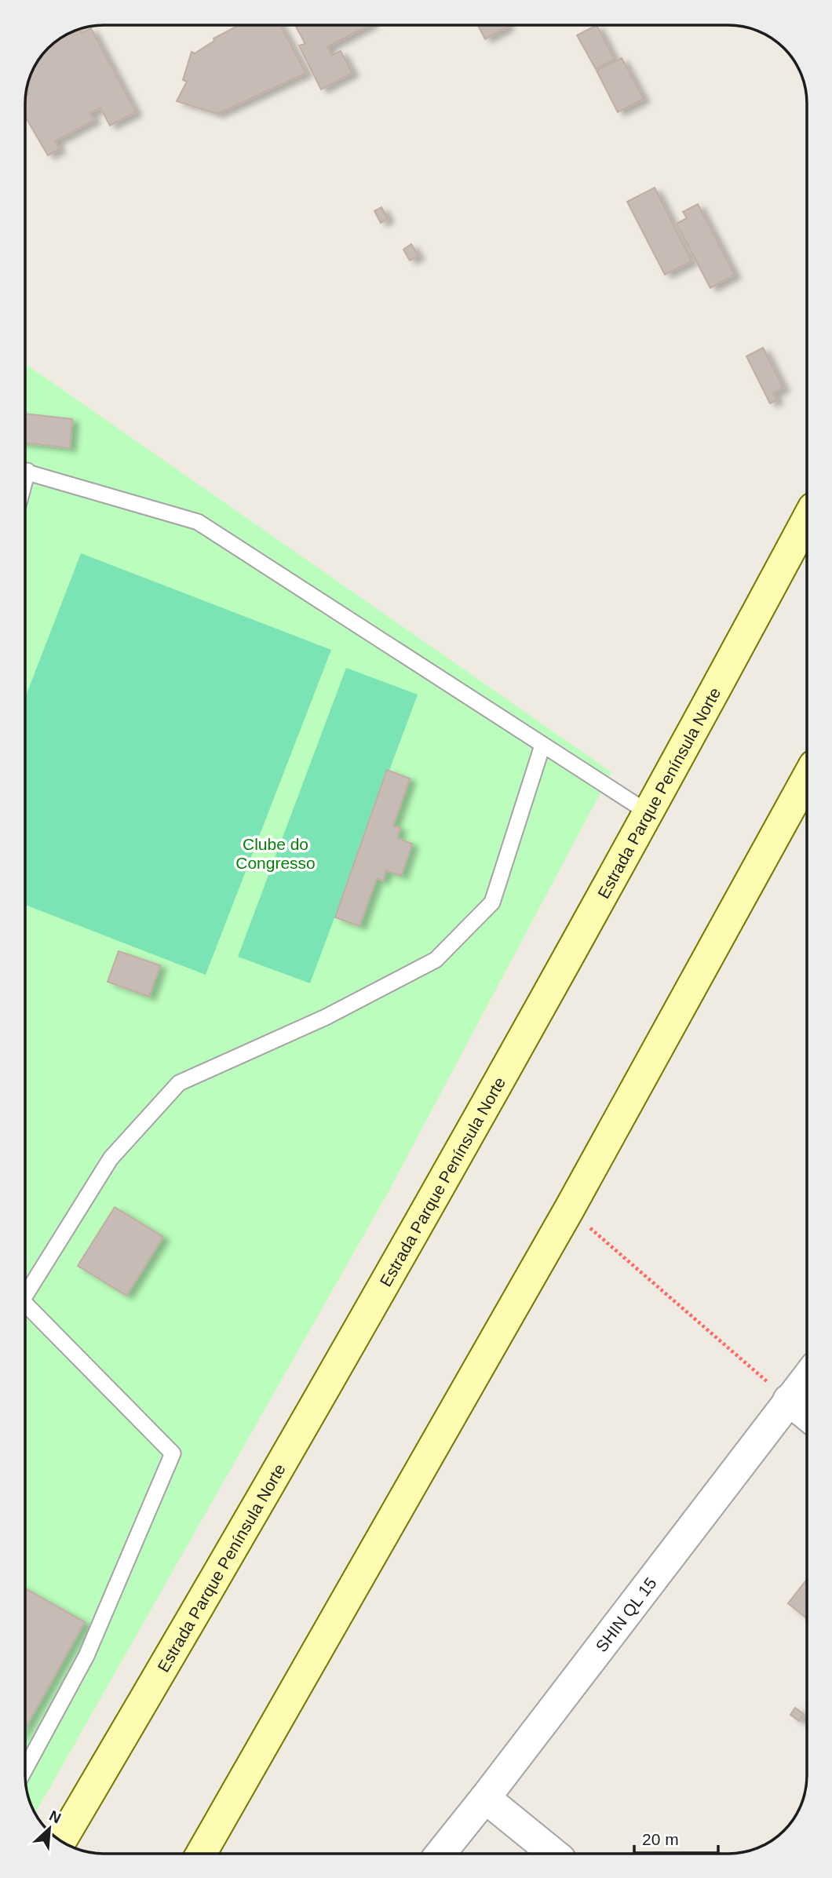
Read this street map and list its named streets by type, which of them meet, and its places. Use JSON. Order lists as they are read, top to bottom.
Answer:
{
  "streets": {
    "main road": ["Estrada Parque Península Norte"],
    "street": ["SHIN QL 15"]
  },
  "parks": ["Clube do Congresso"],
  "scale_bar": "20 m",
  "north": "top right"
}
